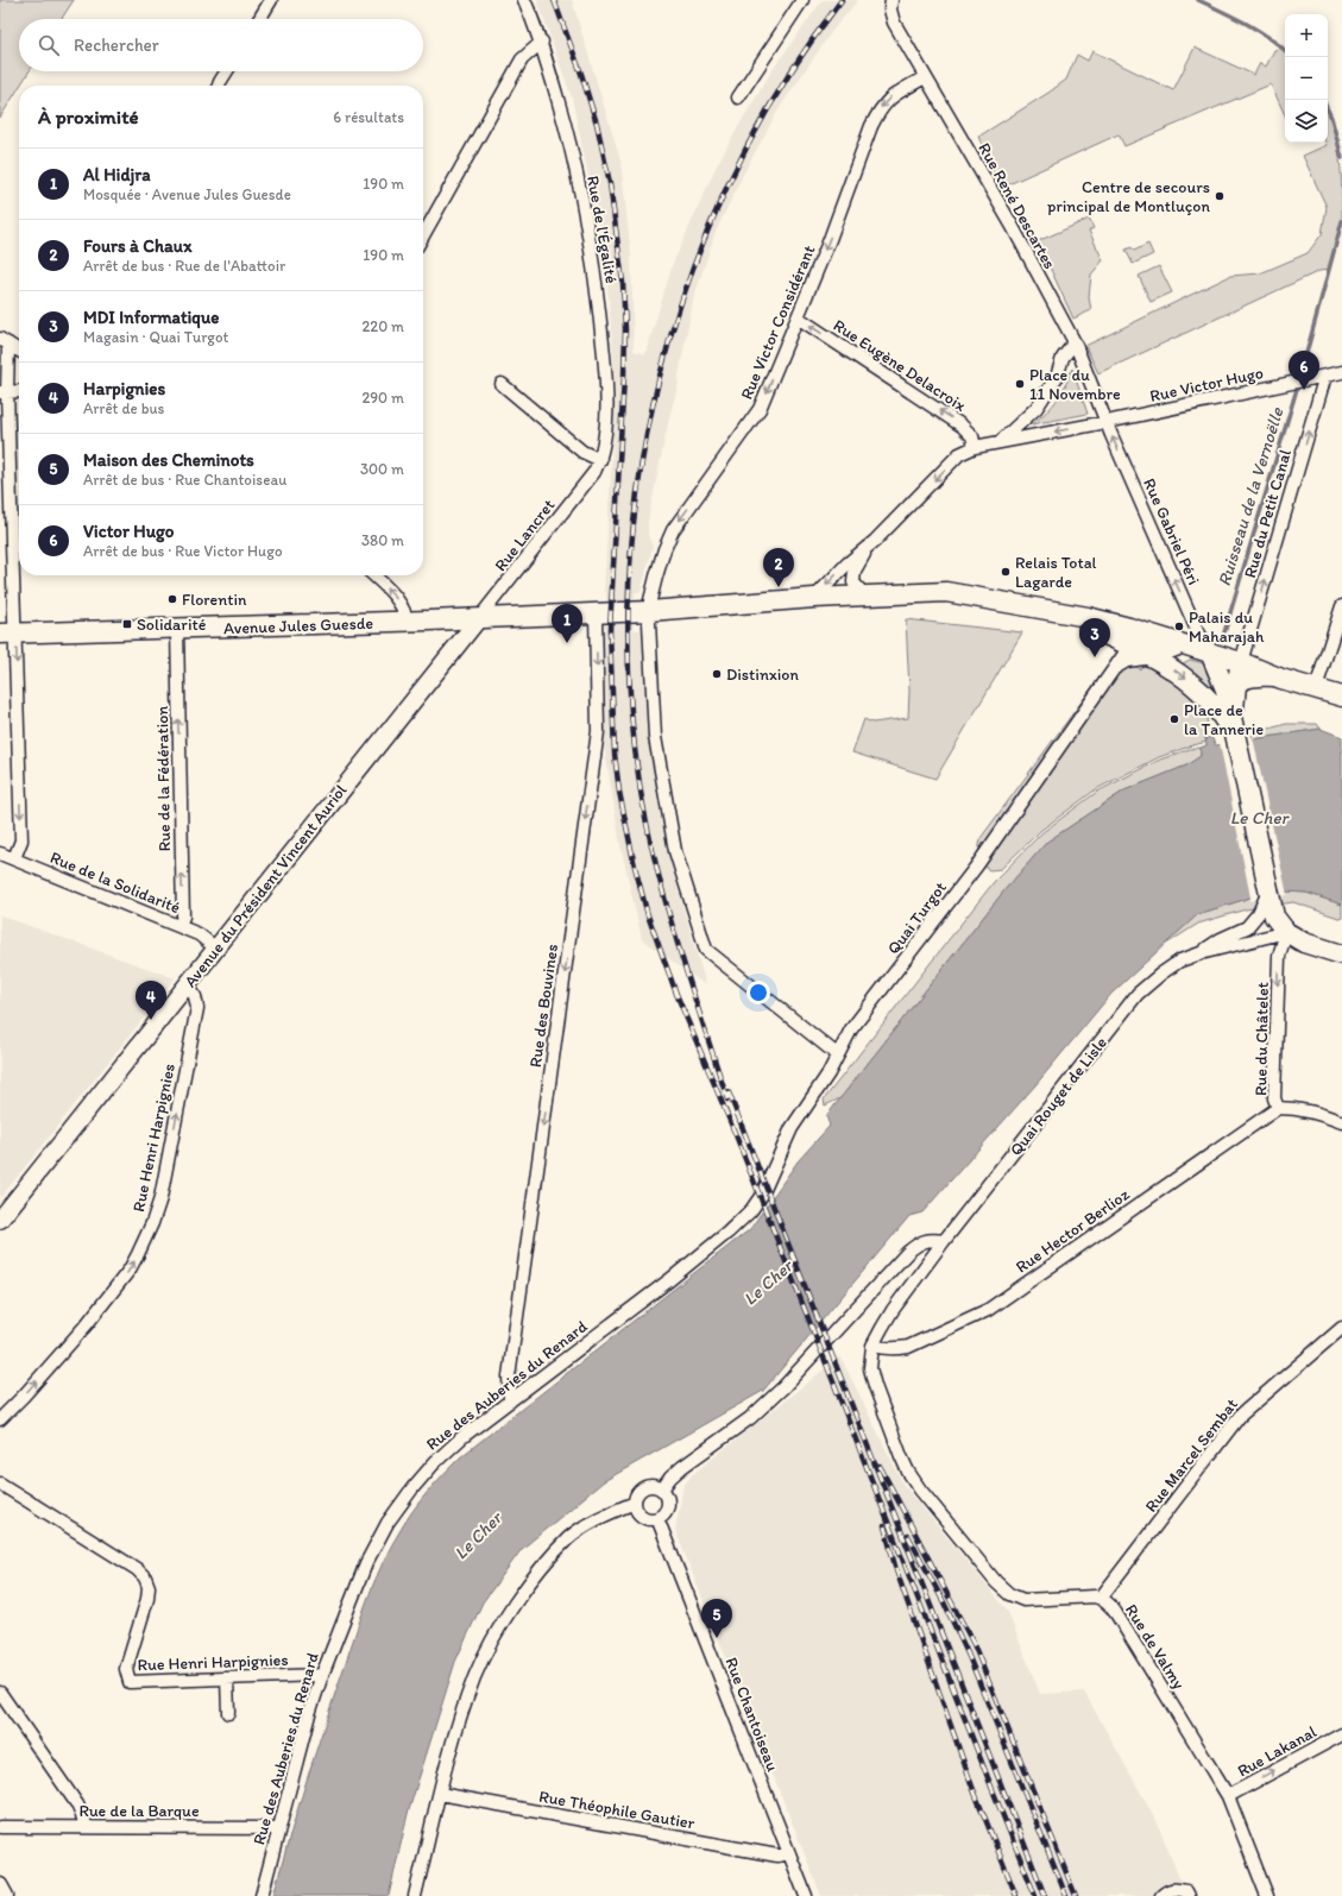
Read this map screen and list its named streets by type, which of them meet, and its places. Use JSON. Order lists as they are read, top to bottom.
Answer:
{
  "streets": {
    "main road": ["Avenue Jules Guesde", "Avenue du Président Vincent Auriol"],
    "street": [
      "Rue René Descartes",
      "Rue de l'Égalité",
      "Rue Victor Considérant",
      "Rue Eugène Delacroix",
      "Rue Victor Hugo",
      "Rue du Petit Canal",
      "Rue Gabriel Péri",
      "Rue Lancret",
      "Rue de la Fédération",
      "Rue de la Solidarité",
      "Quai Turgot",
      "Rue des Bouvines",
      "Rue du Châtelet",
      "Quai Rouget de Lisle",
      "Rue Henri Harpignies",
      "Rue Hector Berlioz",
      "Rue des Auberies du Renard",
      "Rue Marcel Sembat",
      "Rue de Valmy",
      "Rue Chantoiseau",
      "Rue Lakanal",
      "Rue Théophile Gautier",
      "Rue de la Barque"
    ]
  },
  "crossings": [
    ["Rue René Descartes", "Rue Victor Considérant"],
    ["Rue René Descartes", "Rue Victor Hugo"],
    ["Rue René Descartes", "Rue Gabriel Péri"],
    ["Rue de l'Égalité", "Rue Lancret"],
    ["Rue Victor Considérant", "Rue Eugène Delacroix"],
    ["Rue Victor Considérant", "Avenue Jules Guesde"],
    ["Rue Victor Considérant", "Quai Turgot"],
    ["Rue Victor Hugo", "Rue du Petit Canal"],
    ["Rue Victor Hugo", "Rue Gabriel Péri"],
    ["Rue Lancret", "Avenue Jules Guesde"],
    ["Rue Lancret", "Avenue du Président Vincent Auriol"],
    ["Avenue Jules Guesde", "Rue de la Fédération"],
    ["Avenue Jules Guesde", "Avenue du Président Vincent Auriol"],
    ["Avenue Jules Guesde", "Rue des Bouvines"],
    ["Rue de la Fédération", "Rue de la Solidarité"],
    ["Rue de la Solidarité", "Avenue du Président Vincent Auriol"],
    ["Avenue du Président Vincent Auriol", "Rue Henri Harpignies"],
    ["Quai Turgot", "Rue des Auberies du Renard"],
    ["Rue des Bouvines", "Rue des Auberies du Renard"],
    ["Rue du Châtelet", "Quai Rouget de Lisle"],
    ["Rue du Châtelet", "Rue Hector Berlioz"],
    ["Quai Rouget de Lisle", "Rue Hector Berlioz"],
    ["Quai Rouget de Lisle", "Rue de Valmy"],
    ["Rue Henri Harpignies", "Rue des Auberies du Renard"],
    ["Rue des Auberies du Renard", "Rue de la Barque"],
    ["Rue Marcel Sembat", "Rue de Valmy"],
    ["Rue de Valmy", "Rue Lakanal"],
    ["Rue Chantoiseau", "Rue Théophile Gautier"]
  ],
  "one_way": [
    "Rue Victor Considérant",
    "Rue Eugène Delacroix",
    "Rue Gabriel Péri",
    "Rue de la Fédération",
    "Rue des Bouvines",
    "Rue du Châtelet",
    "Rue Henri Harpignies",
    "Rue Lakanal"
  ],
  "water": ["Ruisseau de la Vernoëlle", "Le Cher"],
  "places": {
    "other": [
      "Centre de secours principal de Montluçon",
      "Place du 11 Novembre",
      "Relais Total Lagarde",
      "Florentin",
      "Palais du Maharajah",
      "Distinxion",
      "Place de la Tannerie"
    ],
    "transit": ["Solidarité"]
  },
  "page": {
    "map_buttons": ["+", "−"],
    "search": "Rechercher",
    "heading": ["À proximité", "6 résultats"],
    "list": [
      {
        "mark": "1",
        "name": "Al Hidjra",
        "note": "Mosquée · Avenue Jules Guesde",
        "value": "190 m"
      },
      {
        "mark": "2",
        "name": "Fours à Chaux",
        "note": "Arrêt de bus · Rue de l'Abattoir",
        "value": "190 m"
      },
      {
        "mark": "3",
        "name": "MDI Informatique",
        "note": "Magasin · Quai Turgot",
        "value": "220 m"
      },
      {
        "mark": "4",
        "name": "Harpignies",
        "note": "Arrêt de bus",
        "value": "290 m"
      },
      {
        "mark": "5",
        "name": "Maison des Cheminots",
        "note": "Arrêt de bus · Rue Chantoiseau",
        "value": "300 m"
      },
      {
        "mark": "6",
        "name": "Victor Hugo",
        "note": "Arrêt de bus · Rue Victor Hugo",
        "value": "380 m"
      }
    ],
    "pins": [
      "6",
      "2",
      "1",
      "3",
      "4",
      "5"
    ]
  }
}
